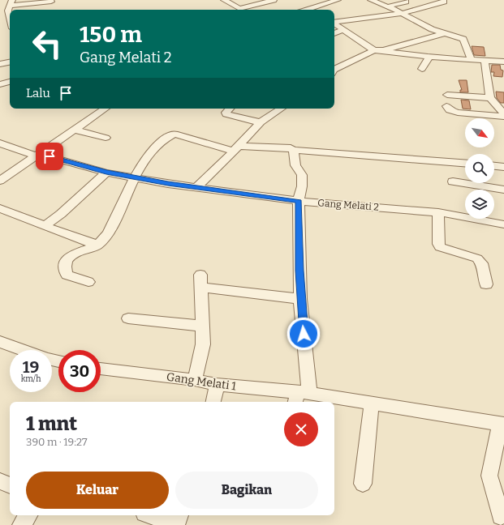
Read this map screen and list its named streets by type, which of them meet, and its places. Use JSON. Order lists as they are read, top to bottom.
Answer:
{
  "streets": {
    "street": ["Gang Melati 2", "Gang Melati 1"]
  },
  "north": "bottom right",
  "page": {
    "turn": ["150 m", "Gang Melati 2"],
    "then": "Lalu",
    "speed": "19 km/h",
    "limit": "30",
    "heading": ["1 mnt", "390 m · 19:27"],
    "buttons": ["Keluar", "Bagikan"]
  }
}
